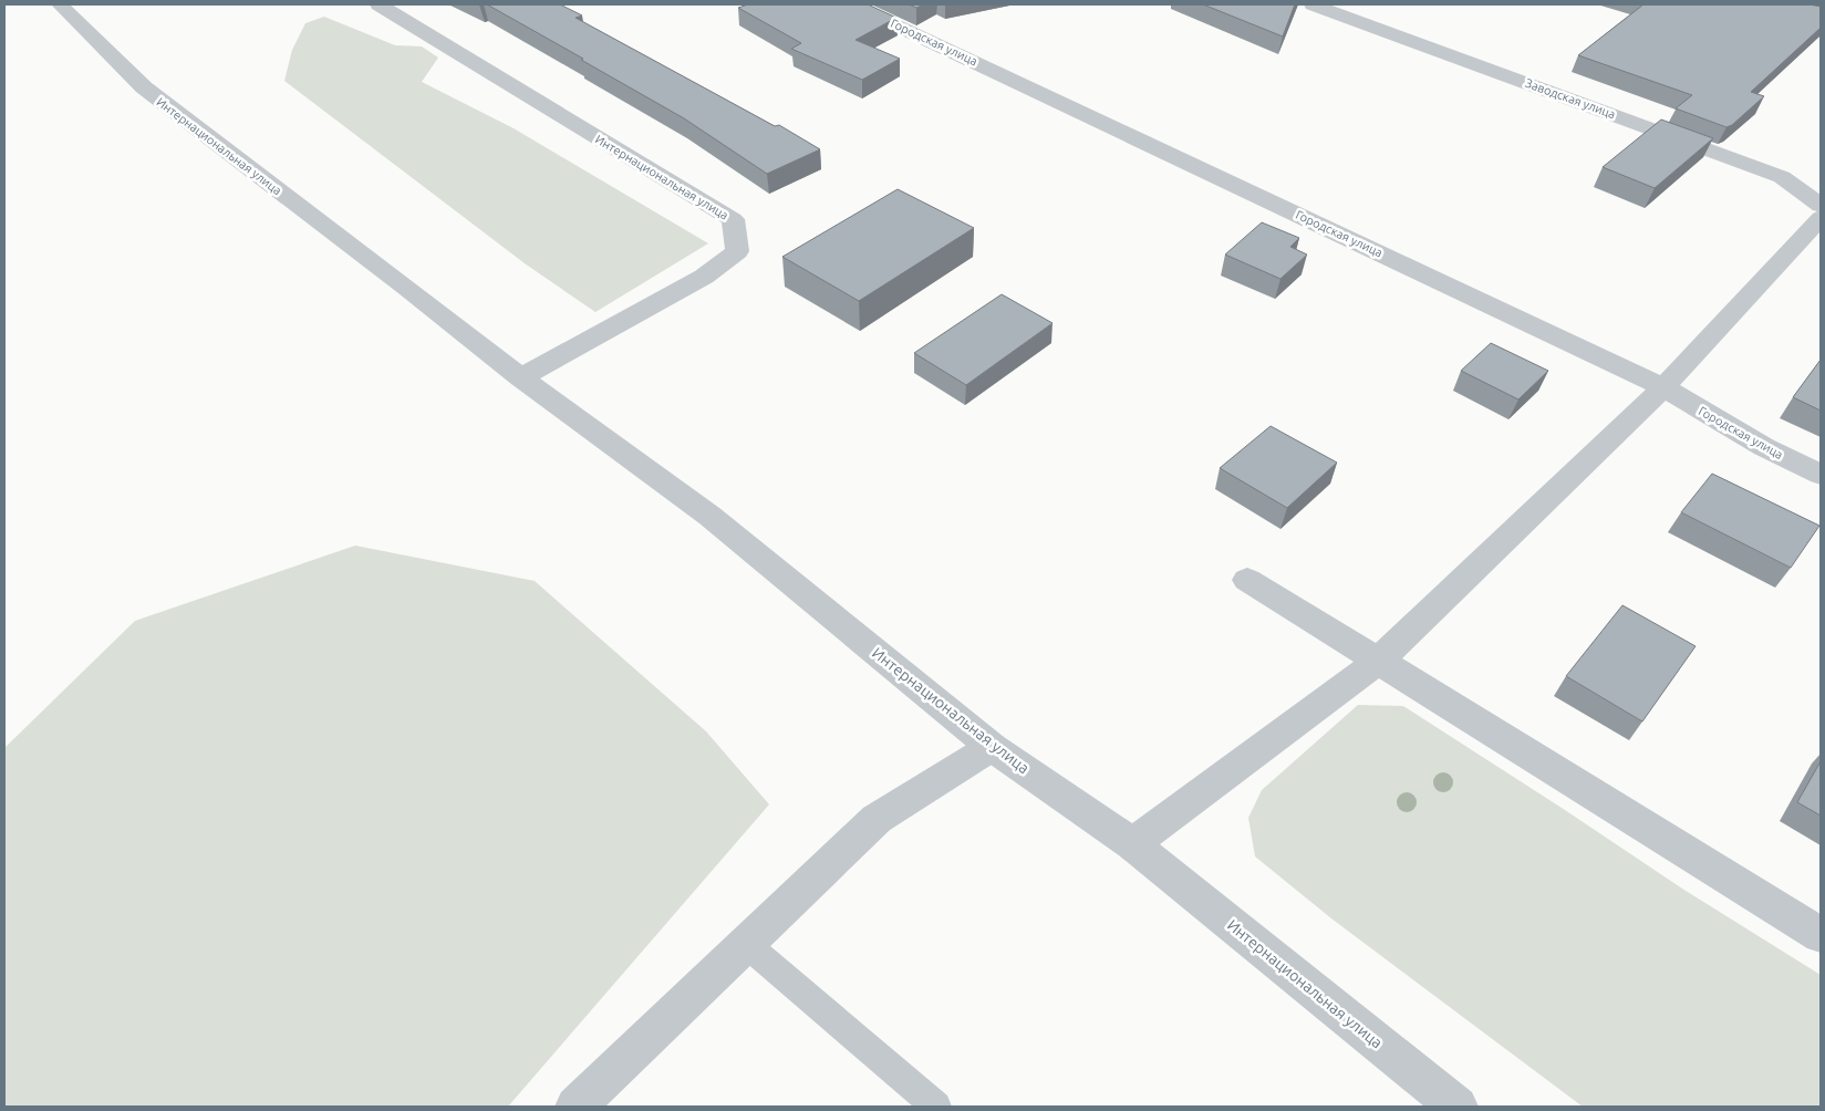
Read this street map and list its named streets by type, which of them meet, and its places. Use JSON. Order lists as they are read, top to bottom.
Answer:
{
  "streets": {
    "street": ["Городская улица", "Заводская улица", "Интернациональная улица"]
  }
}
